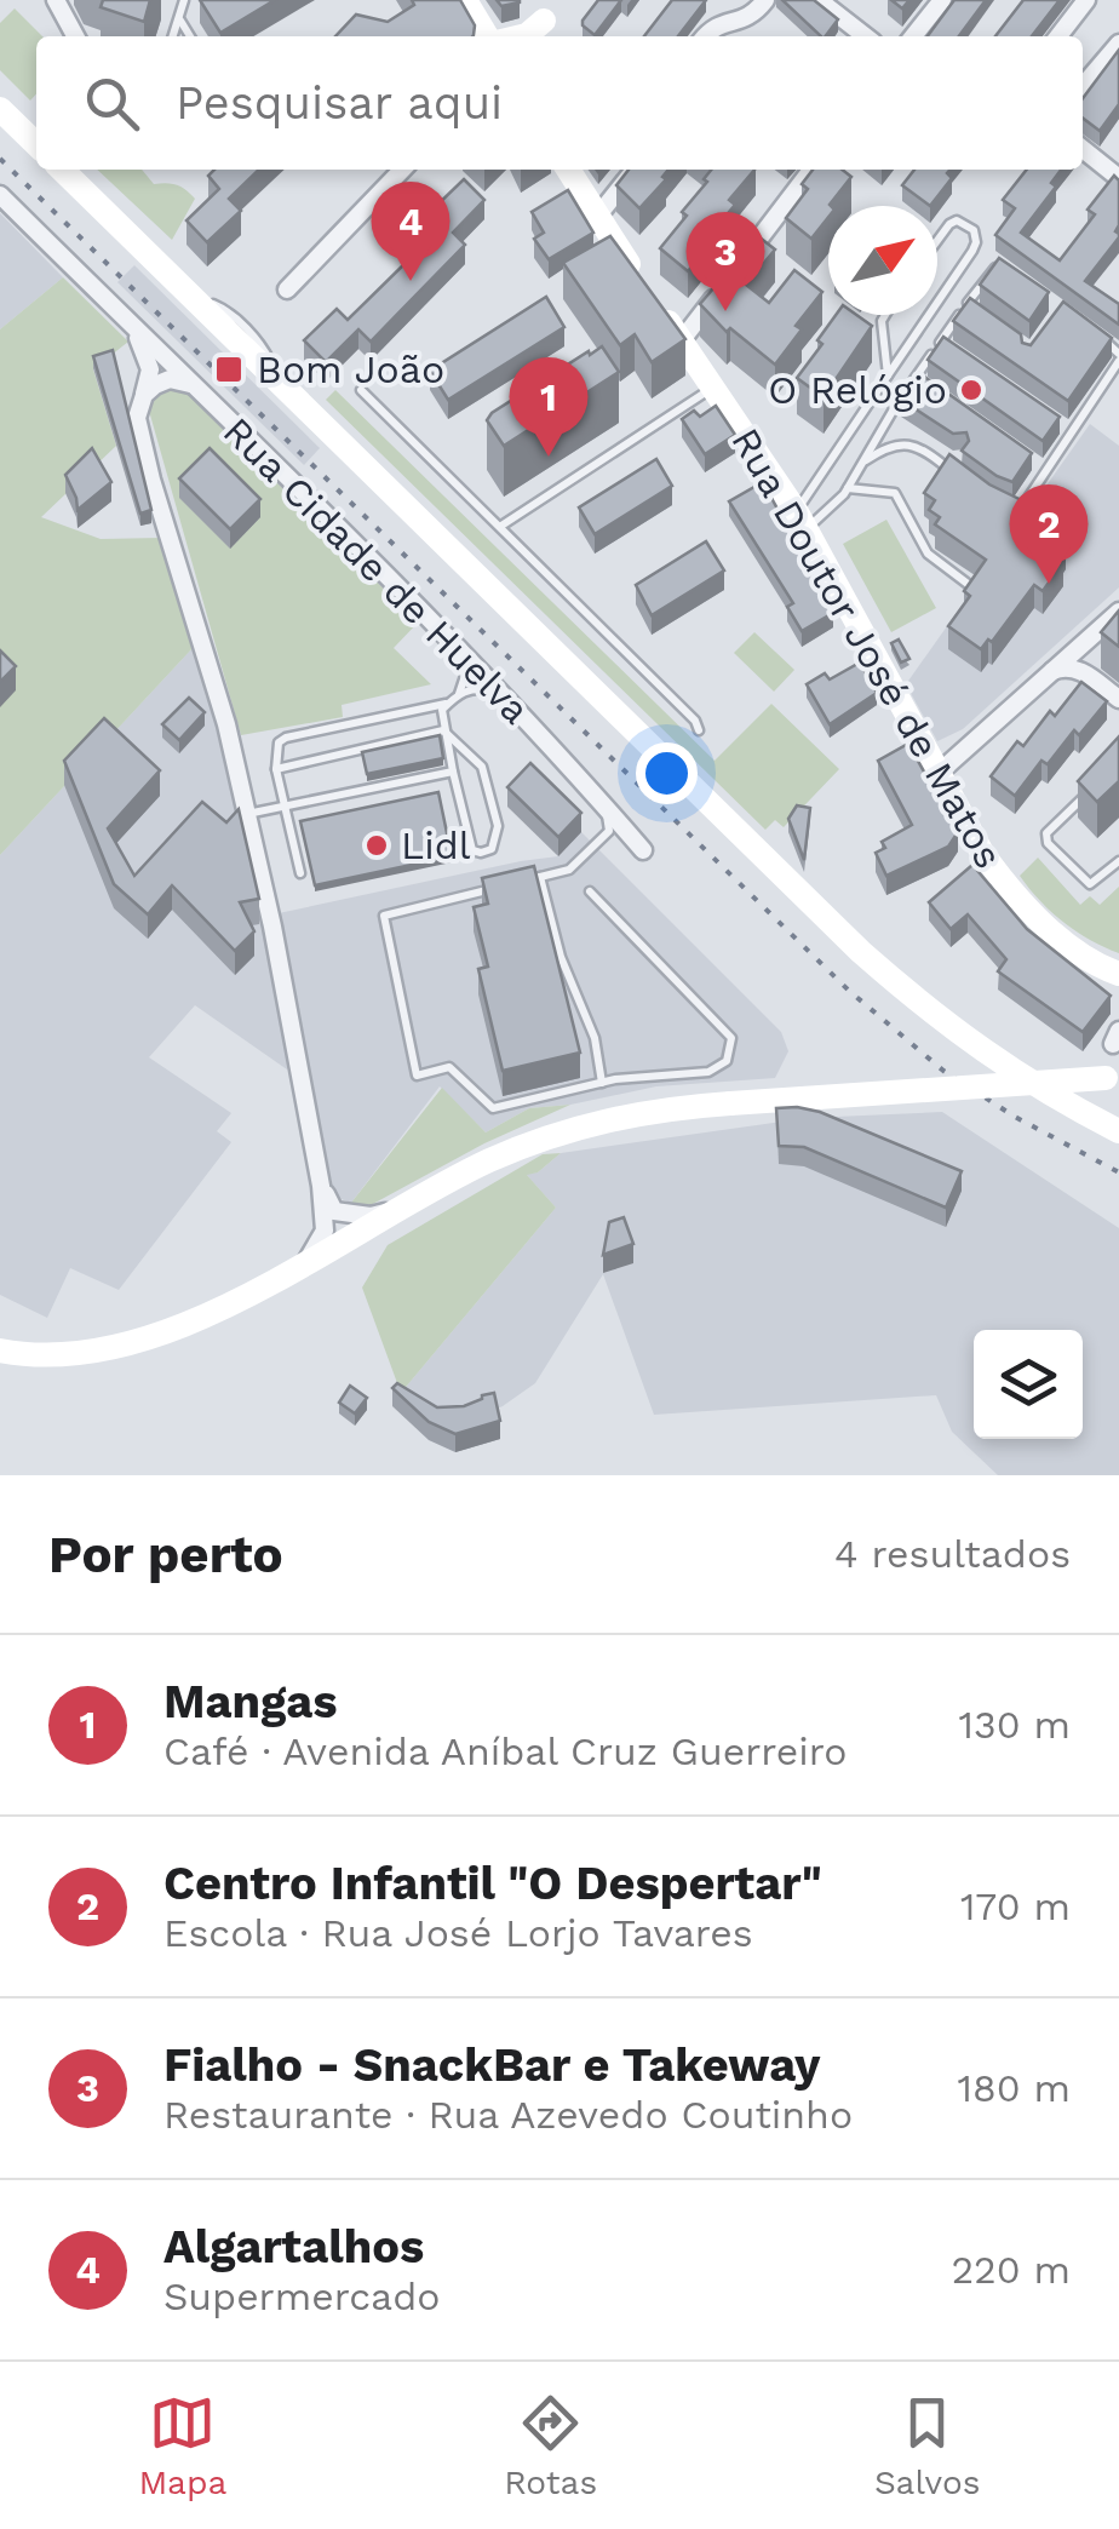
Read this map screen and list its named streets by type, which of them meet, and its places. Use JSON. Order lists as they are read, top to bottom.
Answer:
{
  "streets": {
    "street": ["Rua Cidade de Huelva", "Rua Doutor José de Matos"]
  },
  "places": {
    "transit": ["Bom João"],
    "other": ["O Relógio", "Lidl"]
  },
  "north": "top right",
  "page": {
    "search": "Pesquisar aqui",
    "pins": [
      "4",
      "3",
      "1",
      "2"
    ],
    "heading": ["Por perto", "4 resultados"],
    "list": [
      {
        "mark": "1",
        "name": "Mangas",
        "note": "Café · Avenida Aníbal Cruz Guerreiro",
        "value": "130 m"
      },
      {
        "mark": "2",
        "name": "Centro Infantil \"O Despertar\"",
        "note": "Escola · Rua José Lorjo Tavares",
        "value": "170 m"
      },
      {
        "mark": "3",
        "name": "Fialho - SnackBar e Takeway",
        "note": "Restaurante · Rua Azevedo Coutinho",
        "value": "180 m"
      },
      {
        "mark": "4",
        "name": "Algartalhos",
        "note": "Supermercado",
        "value": "220 m"
      }
    ],
    "nav": ["Mapa", "Rotas", "Salvos"]
  }
}
